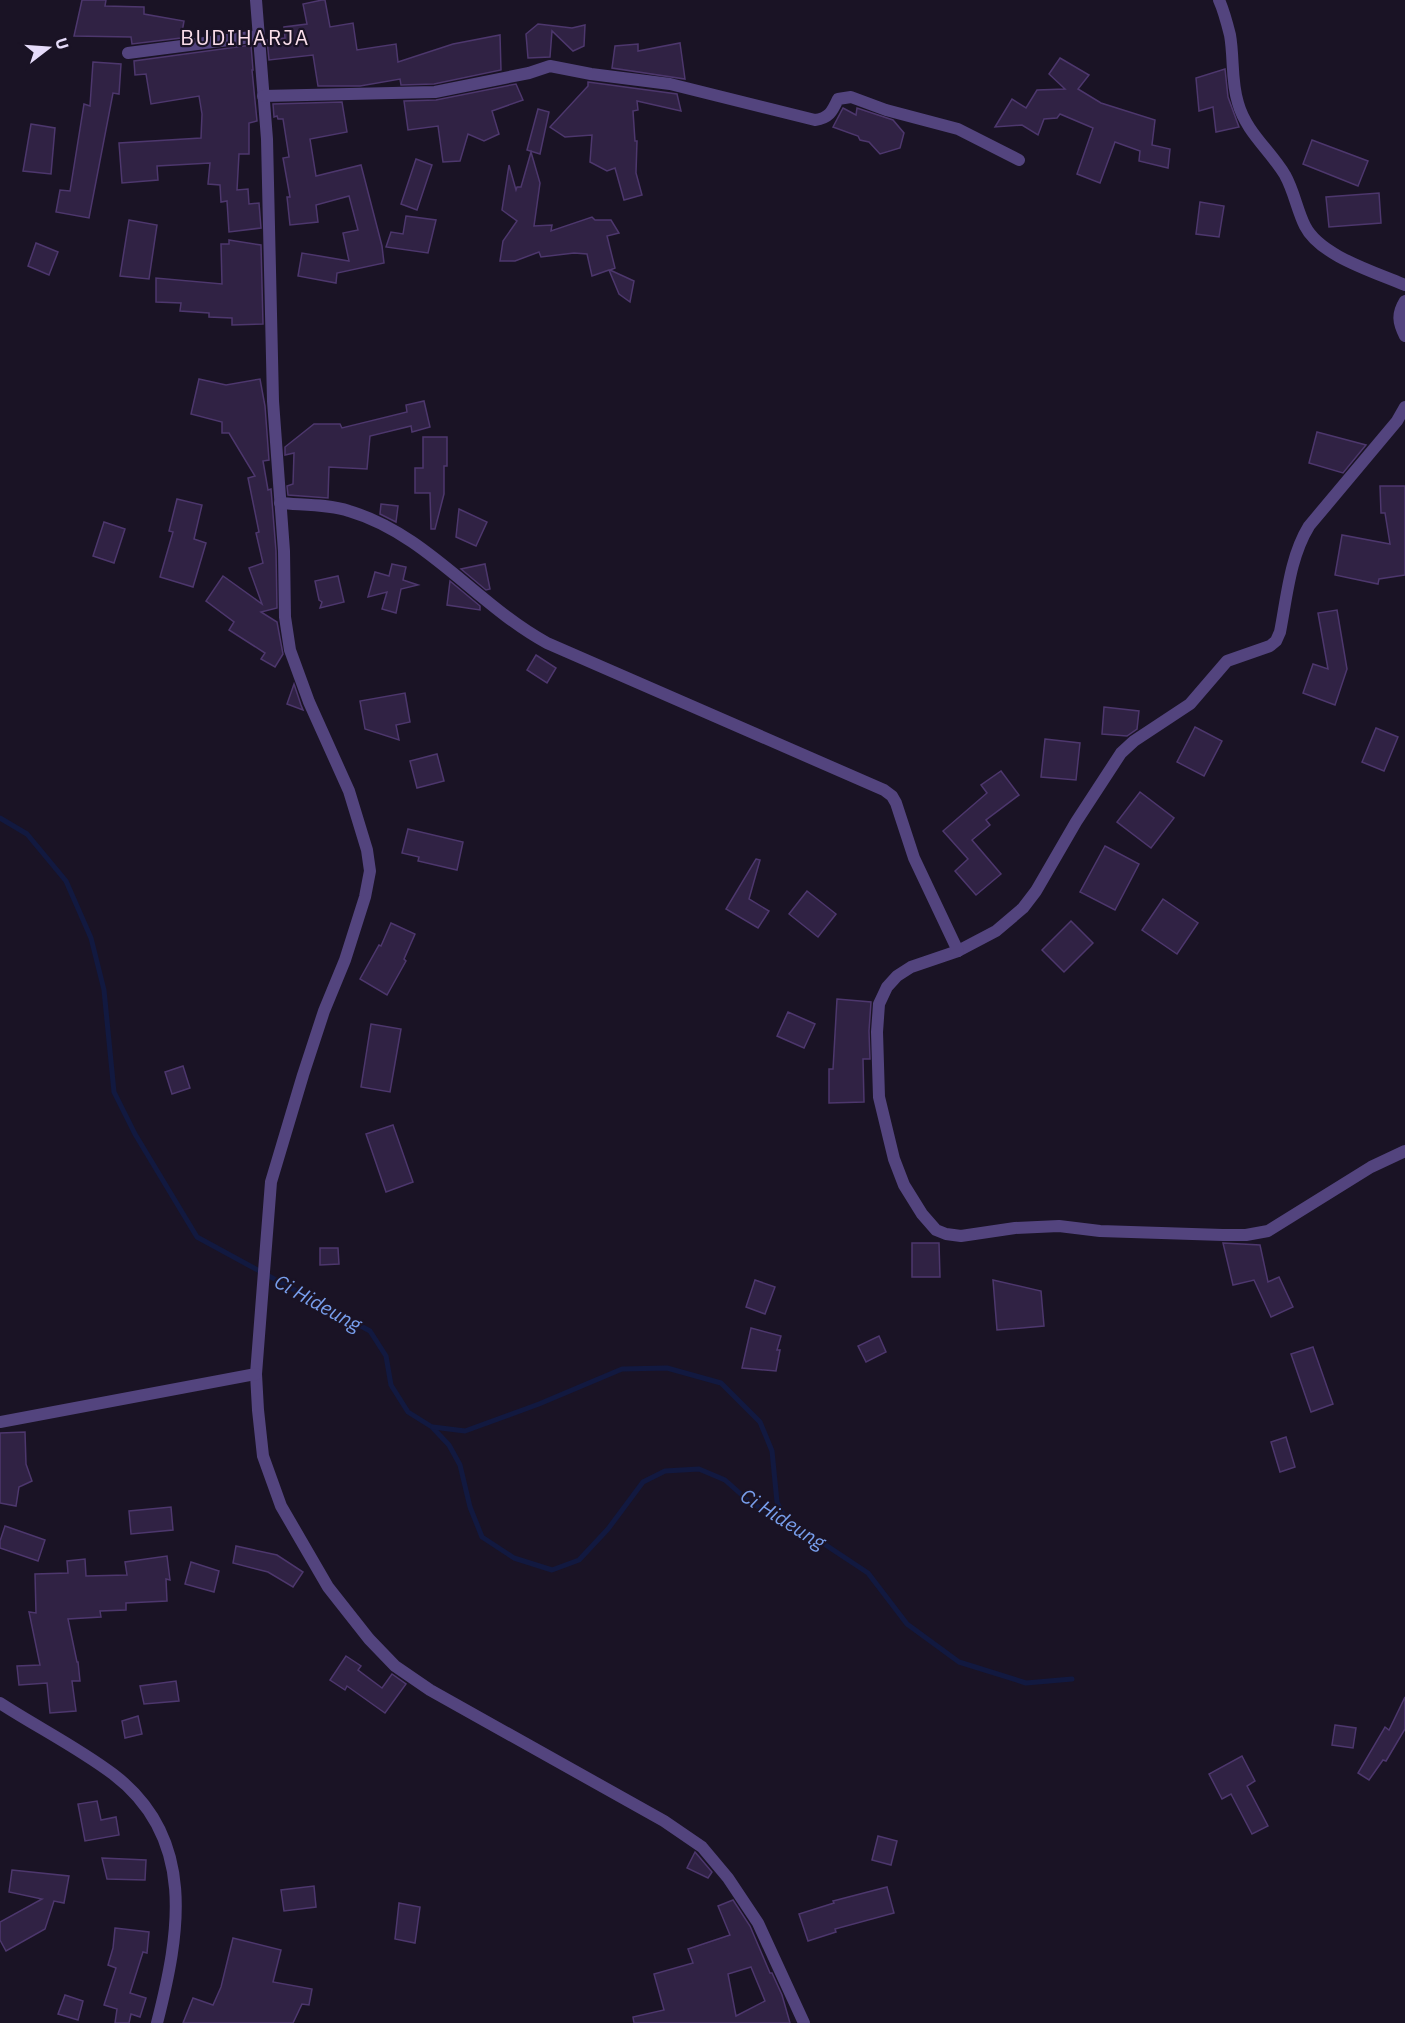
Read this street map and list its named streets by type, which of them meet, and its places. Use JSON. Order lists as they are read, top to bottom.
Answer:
{
  "districts": ["BUDIHARJA"],
  "water": ["Ci Hideung"],
  "north": "right"
}
